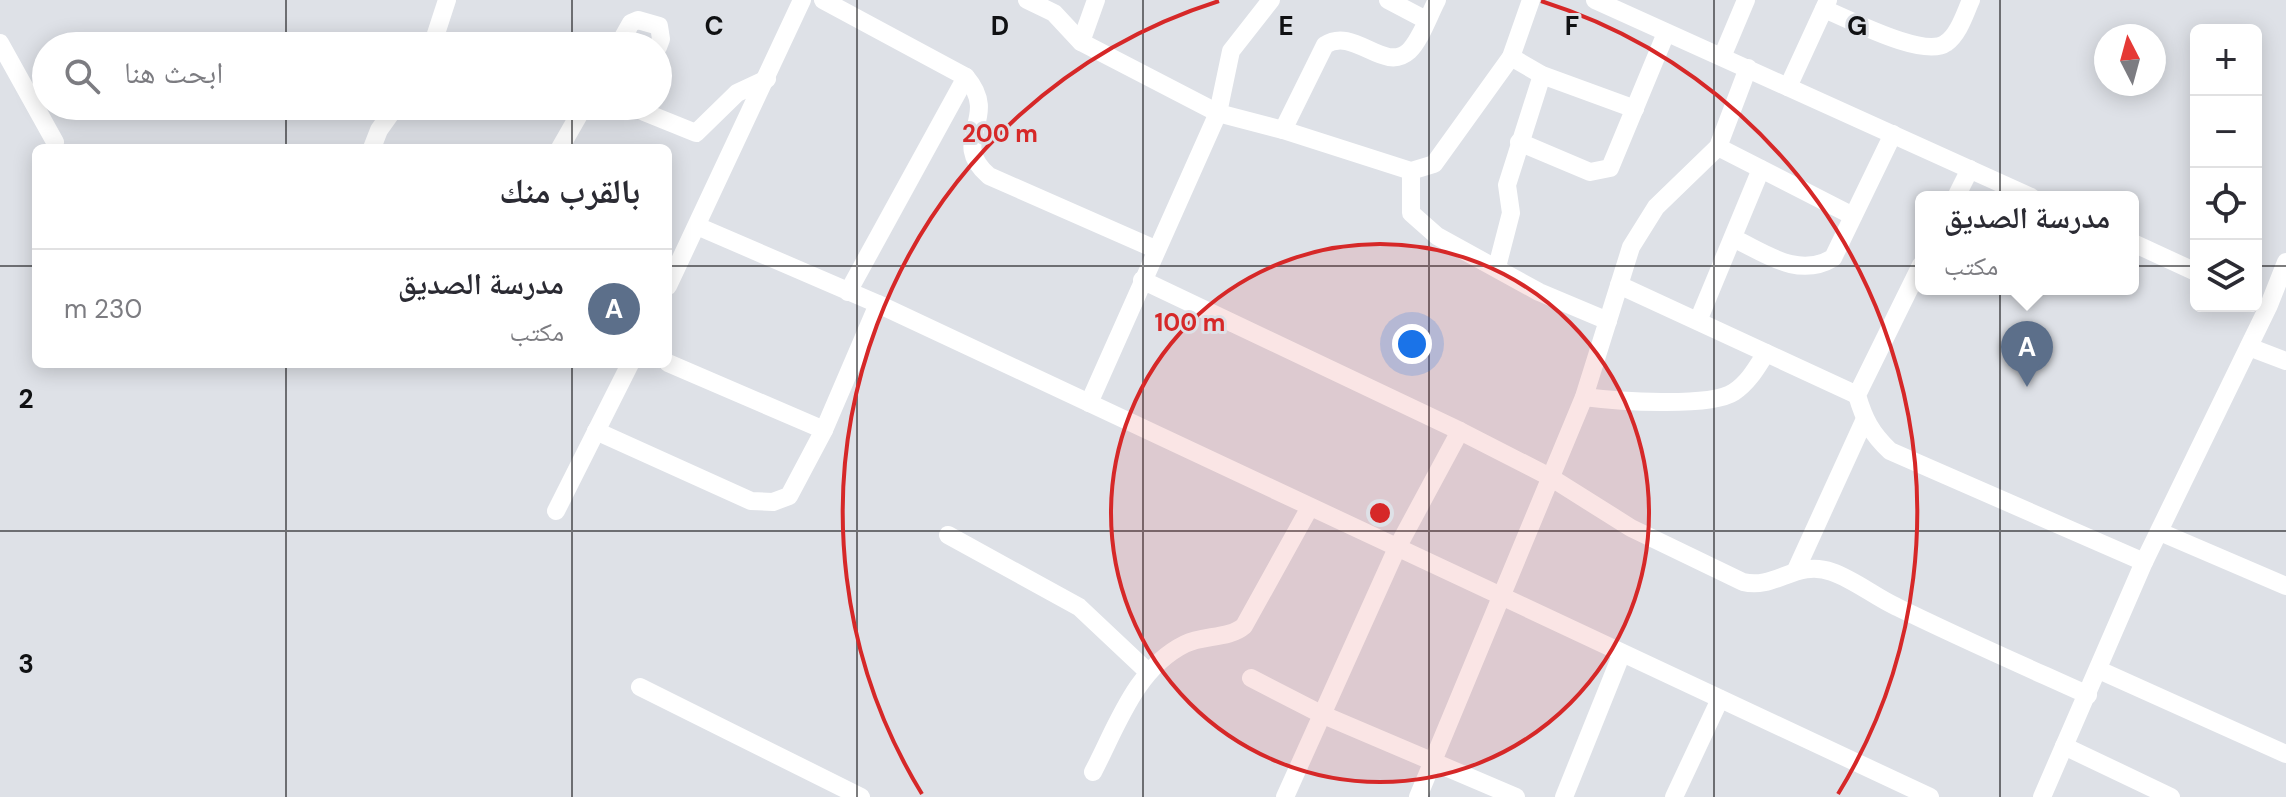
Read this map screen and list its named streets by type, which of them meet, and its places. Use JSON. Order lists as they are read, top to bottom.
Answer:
{
  "north": "top",
  "page": {
    "map_buttons": ["+", "−"],
    "search": "ابحث هنا",
    "heading": "بالقرب منك",
    "popup": ["مدرسة الصديق", "مكتب"],
    "list": [
      {
        "mark": "A",
        "name": "مدرسة الصديق",
        "note": "مكتب",
        "value": "230 m"
      }
    ],
    "pins": "A"
  },
  "grid": {
    "columns": [
      "C",
      "D",
      "E",
      "F",
      "G"
    ],
    "rows": ["2", "3"]
  },
  "rings": ["200 m", "100 m"]
}
